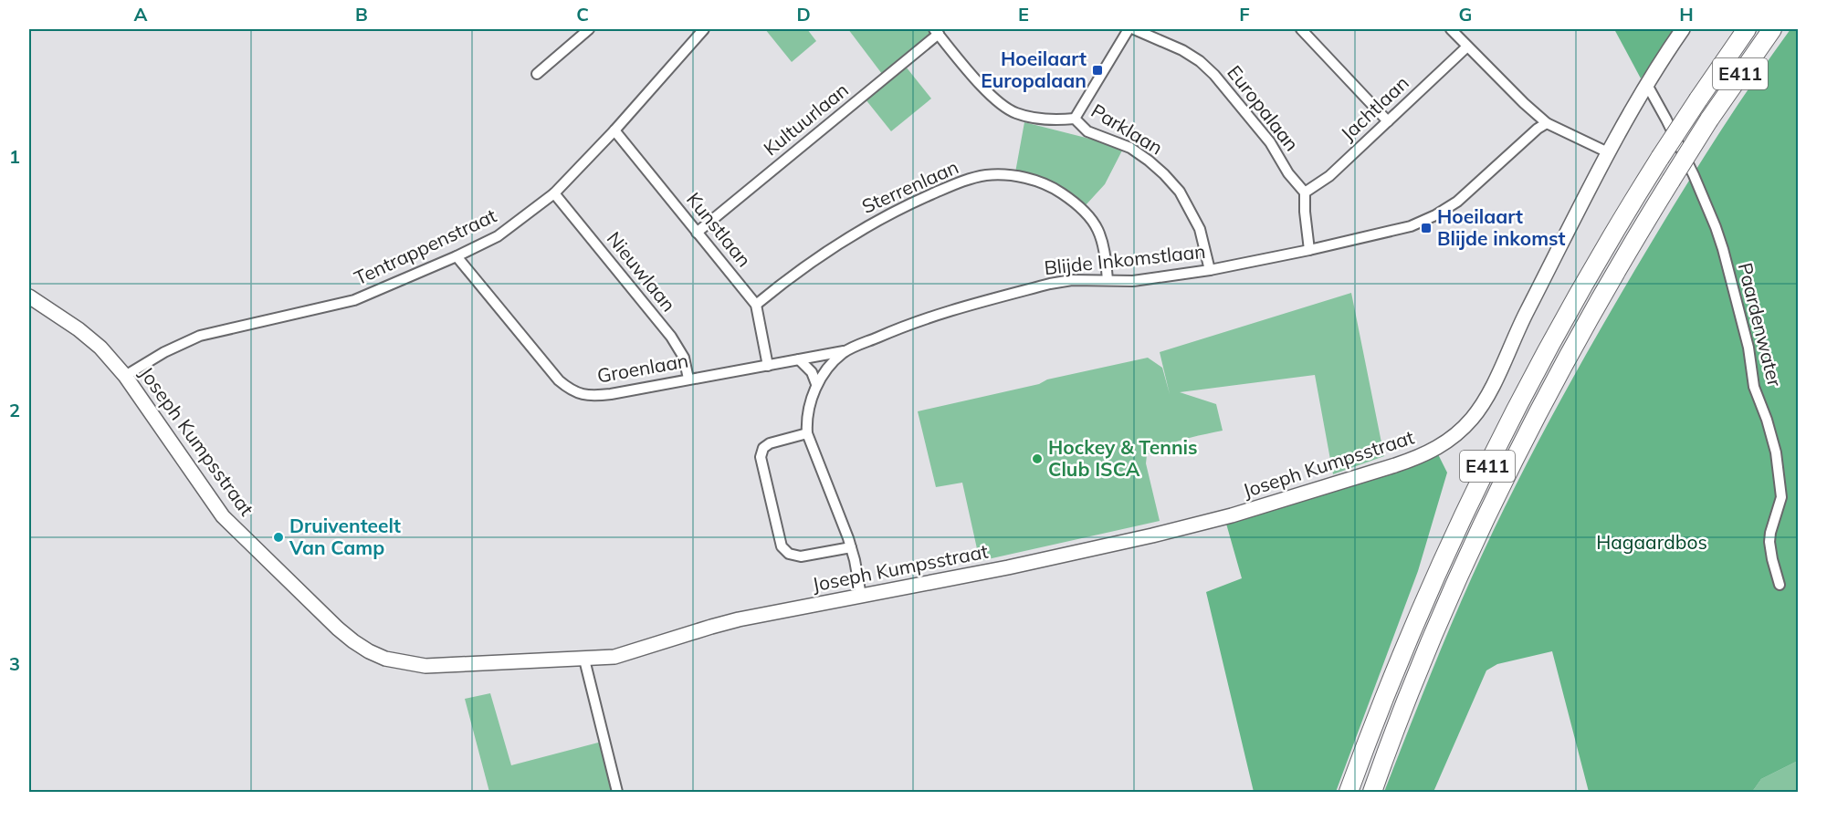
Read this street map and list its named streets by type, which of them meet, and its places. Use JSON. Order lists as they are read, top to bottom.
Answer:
{
  "streets": {
    "highway": ["E411"],
    "street": [
      "Europalaan",
      "Jachtlaan",
      "Kultuurlaan",
      "Parklaan",
      "Sterrenlaan",
      "Kunstlaan",
      "Tentrappenstraat",
      "Blijde Inkomstlaan",
      "Nieuwlaan",
      "Paardenwater",
      "Groenlaan",
      "Joseph Kumpsstraat"
    ]
  },
  "crossings": [
    ["Europalaan", "Jachtlaan"],
    ["Kultuurlaan", "Parklaan"],
    ["Kultuurlaan", "Kunstlaan"],
    ["Parklaan", "Blijde Inkomstlaan"],
    ["Sterrenlaan", "Kunstlaan"],
    ["Sterrenlaan", "Blijde Inkomstlaan"],
    ["Kunstlaan", "Tentrappenstraat"],
    ["Kunstlaan", "Groenlaan"],
    ["Tentrappenstraat", "Nieuwlaan"],
    ["Tentrappenstraat", "Groenlaan"],
    ["Tentrappenstraat", "Joseph Kumpsstraat"],
    ["Blijde Inkomstlaan", "Groenlaan"],
    ["Blijde Inkomstlaan", "Joseph Kumpsstraat"],
    ["Nieuwlaan", "Groenlaan"],
    ["Paardenwater", "Joseph Kumpsstraat"]
  ],
  "parks": ["Hagaardbos"],
  "places": {
    "transit": ["Hoeilaart Europalaan", "Hoeilaart Blijde inkomst"],
    "other": ["Hockey & Tennis Club ISCA", "Druiventeelt Van Camp"]
  },
  "grid": {
    "columns": [
      "A",
      "B",
      "C",
      "D",
      "E",
      "F",
      "G",
      "H"
    ],
    "rows": ["1", "2", "3"]
  }
}
